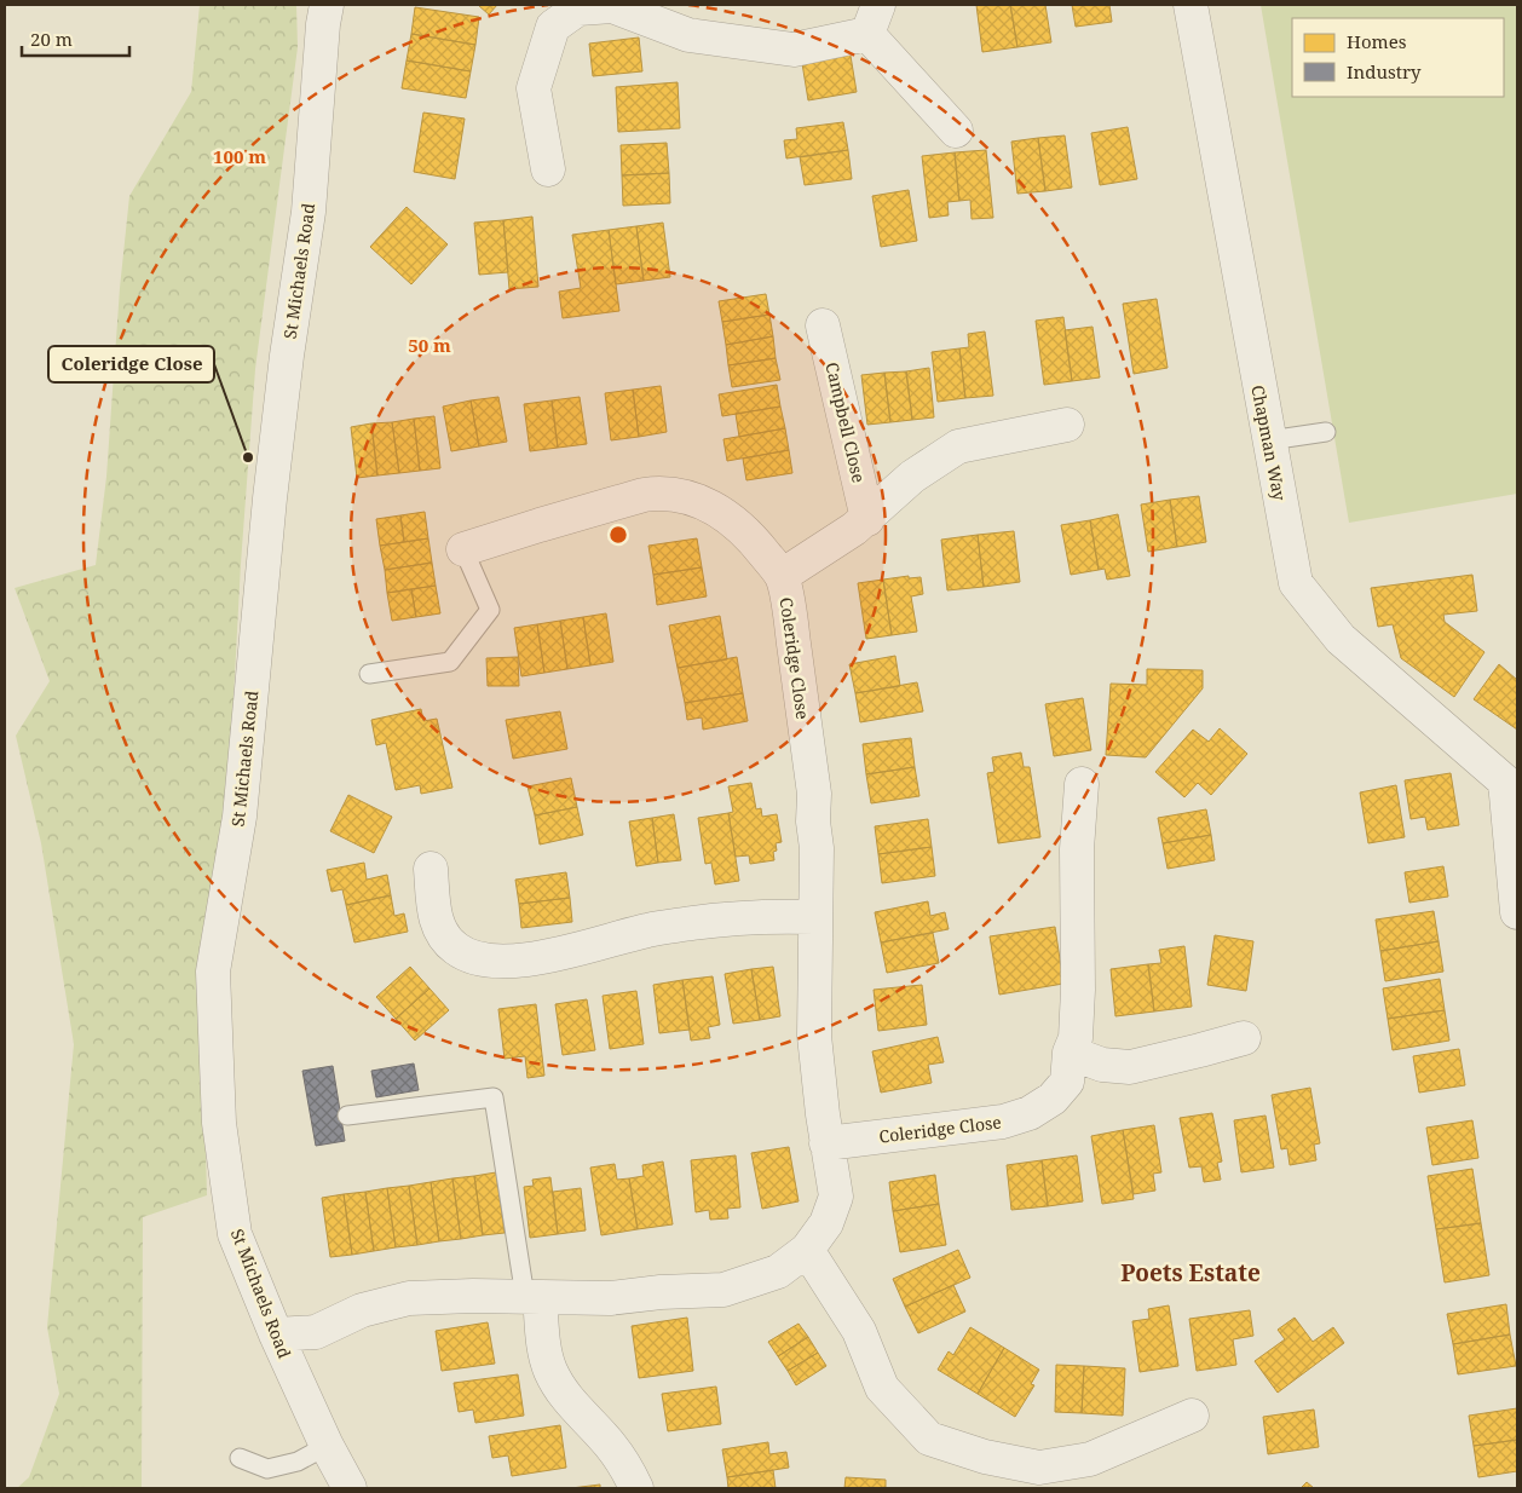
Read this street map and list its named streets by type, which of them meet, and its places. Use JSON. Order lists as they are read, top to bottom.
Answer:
{
  "streets": {
    "street": [
      "St Michaels Road",
      "Campbell Close",
      "Chapman Way",
      "Coleridge Close"
    ]
  },
  "crossings": [
    ["St Michaels Road", "Coleridge Close"]
  ],
  "districts": ["Poets Estate"],
  "places": ["Coleridge Close"],
  "legend": ["Homes", "Industry"],
  "scale_bar": "20 m",
  "rings": ["100 m", "50 m"]
}
